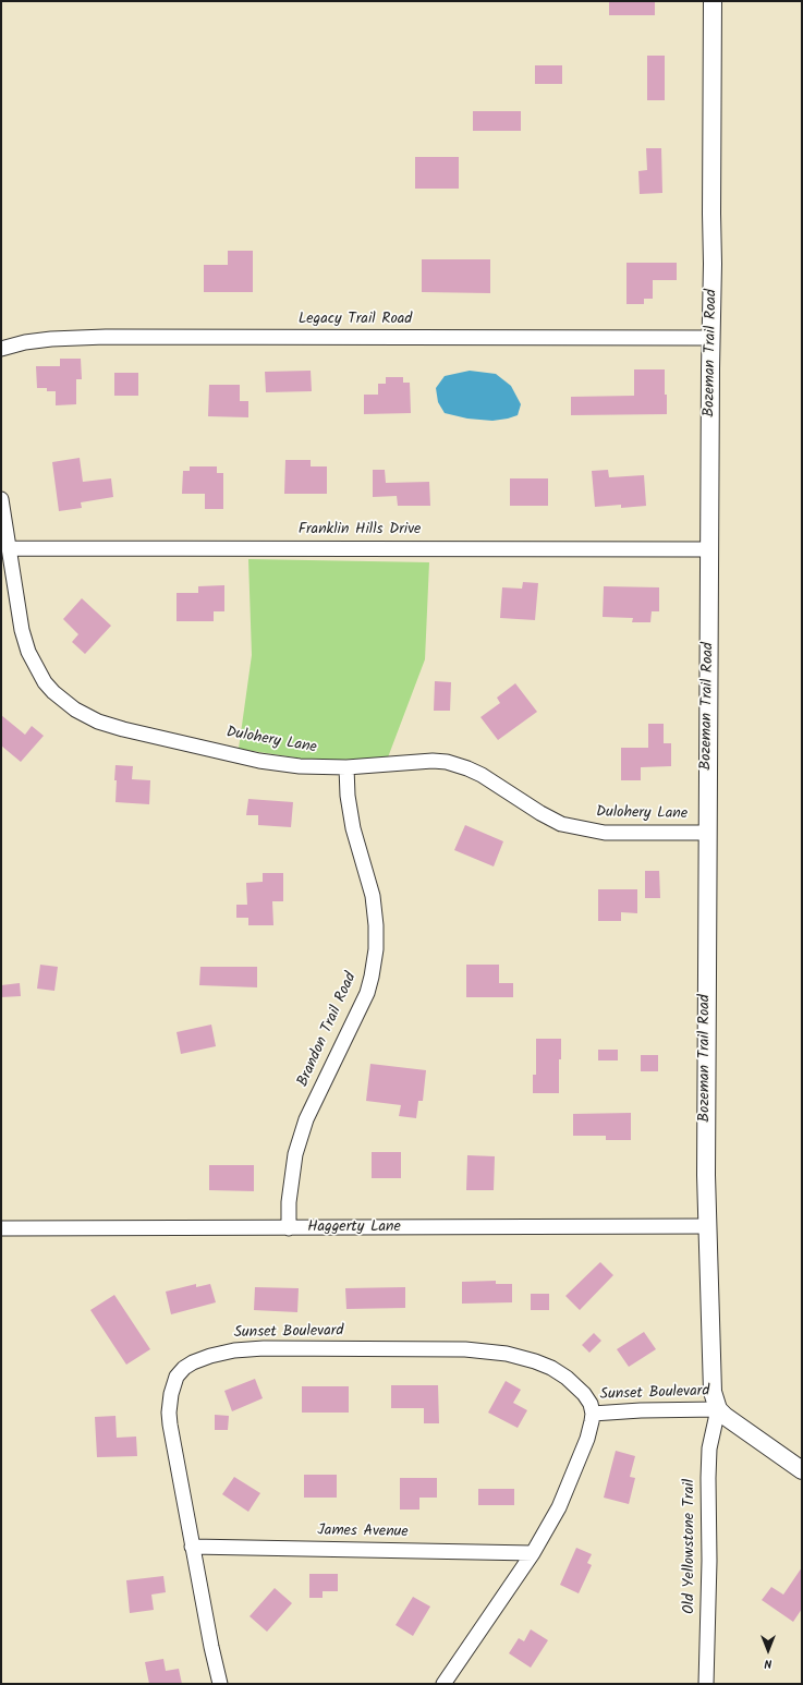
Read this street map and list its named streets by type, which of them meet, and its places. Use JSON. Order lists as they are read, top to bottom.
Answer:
{
  "streets": {
    "street": [
      "Legacy Trail Road",
      "Bozeman Trail Road",
      "Franklin Hills Drive",
      "Dulohery Lane",
      "Brandon Trail Road",
      "Haggerty Lane",
      "Sunset Boulevard",
      "James Avenue",
      "Old Yellowstone Trail"
    ]
  },
  "crossings": [
    ["Legacy Trail Road", "Bozeman Trail Road"],
    ["Bozeman Trail Road", "Franklin Hills Drive"],
    ["Bozeman Trail Road", "Dulohery Lane"],
    ["Bozeman Trail Road", "Haggerty Lane"],
    ["Bozeman Trail Road", "Sunset Boulevard"],
    ["Bozeman Trail Road", "Old Yellowstone Trail"],
    ["Franklin Hills Drive", "Dulohery Lane"],
    ["Dulohery Lane", "Brandon Trail Road"],
    ["Brandon Trail Road", "Haggerty Lane"],
    ["Sunset Boulevard", "James Avenue"],
    ["Sunset Boulevard", "Old Yellowstone Trail"]
  ],
  "north": "bottom"
}
